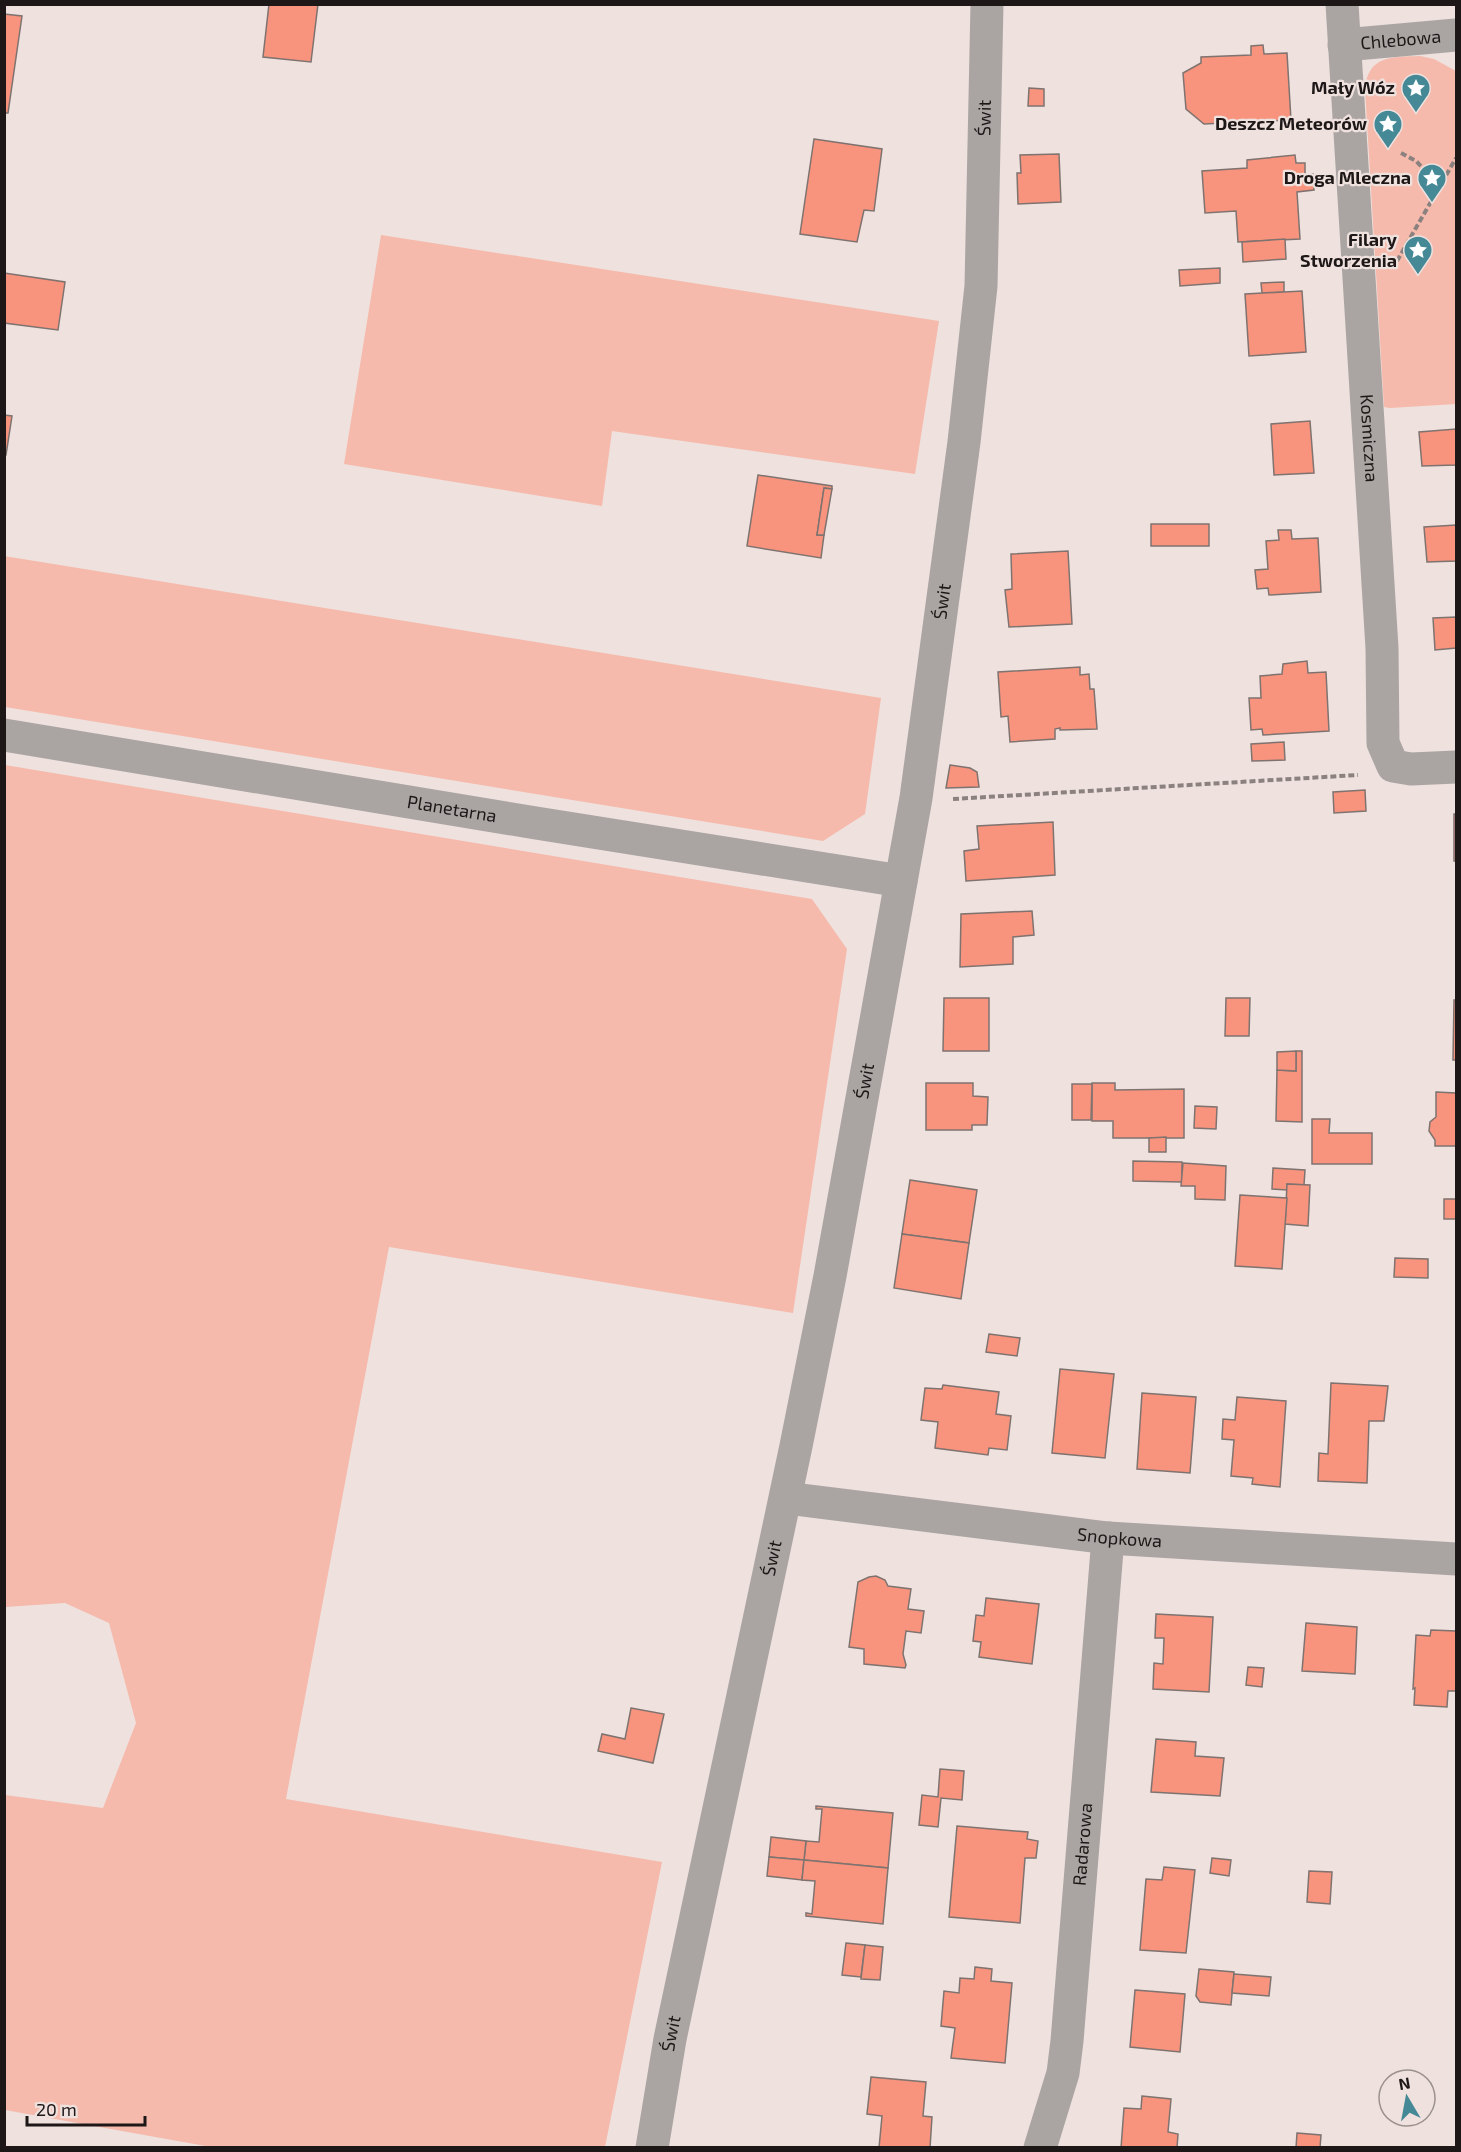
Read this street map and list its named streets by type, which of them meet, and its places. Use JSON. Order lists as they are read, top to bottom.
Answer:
{
  "streets": {
    "street": [
      "Chlebowa",
      "Świt",
      "Kosmiczna",
      "Planetarna",
      "Snopkowa",
      "Radarowa"
    ]
  },
  "crossings": [
    ["Chlebowa", "Kosmiczna"],
    ["Świt", "Planetarna"],
    ["Świt", "Snopkowa"],
    ["Snopkowa", "Radarowa"]
  ],
  "places": {
    "place": [
      "Mały Wóz",
      "Deszcz Meteorów",
      "Droga Mleczna",
      "Filary Stworzenia"
    ]
  },
  "scale_bar": "20 m",
  "north": "top"
}
